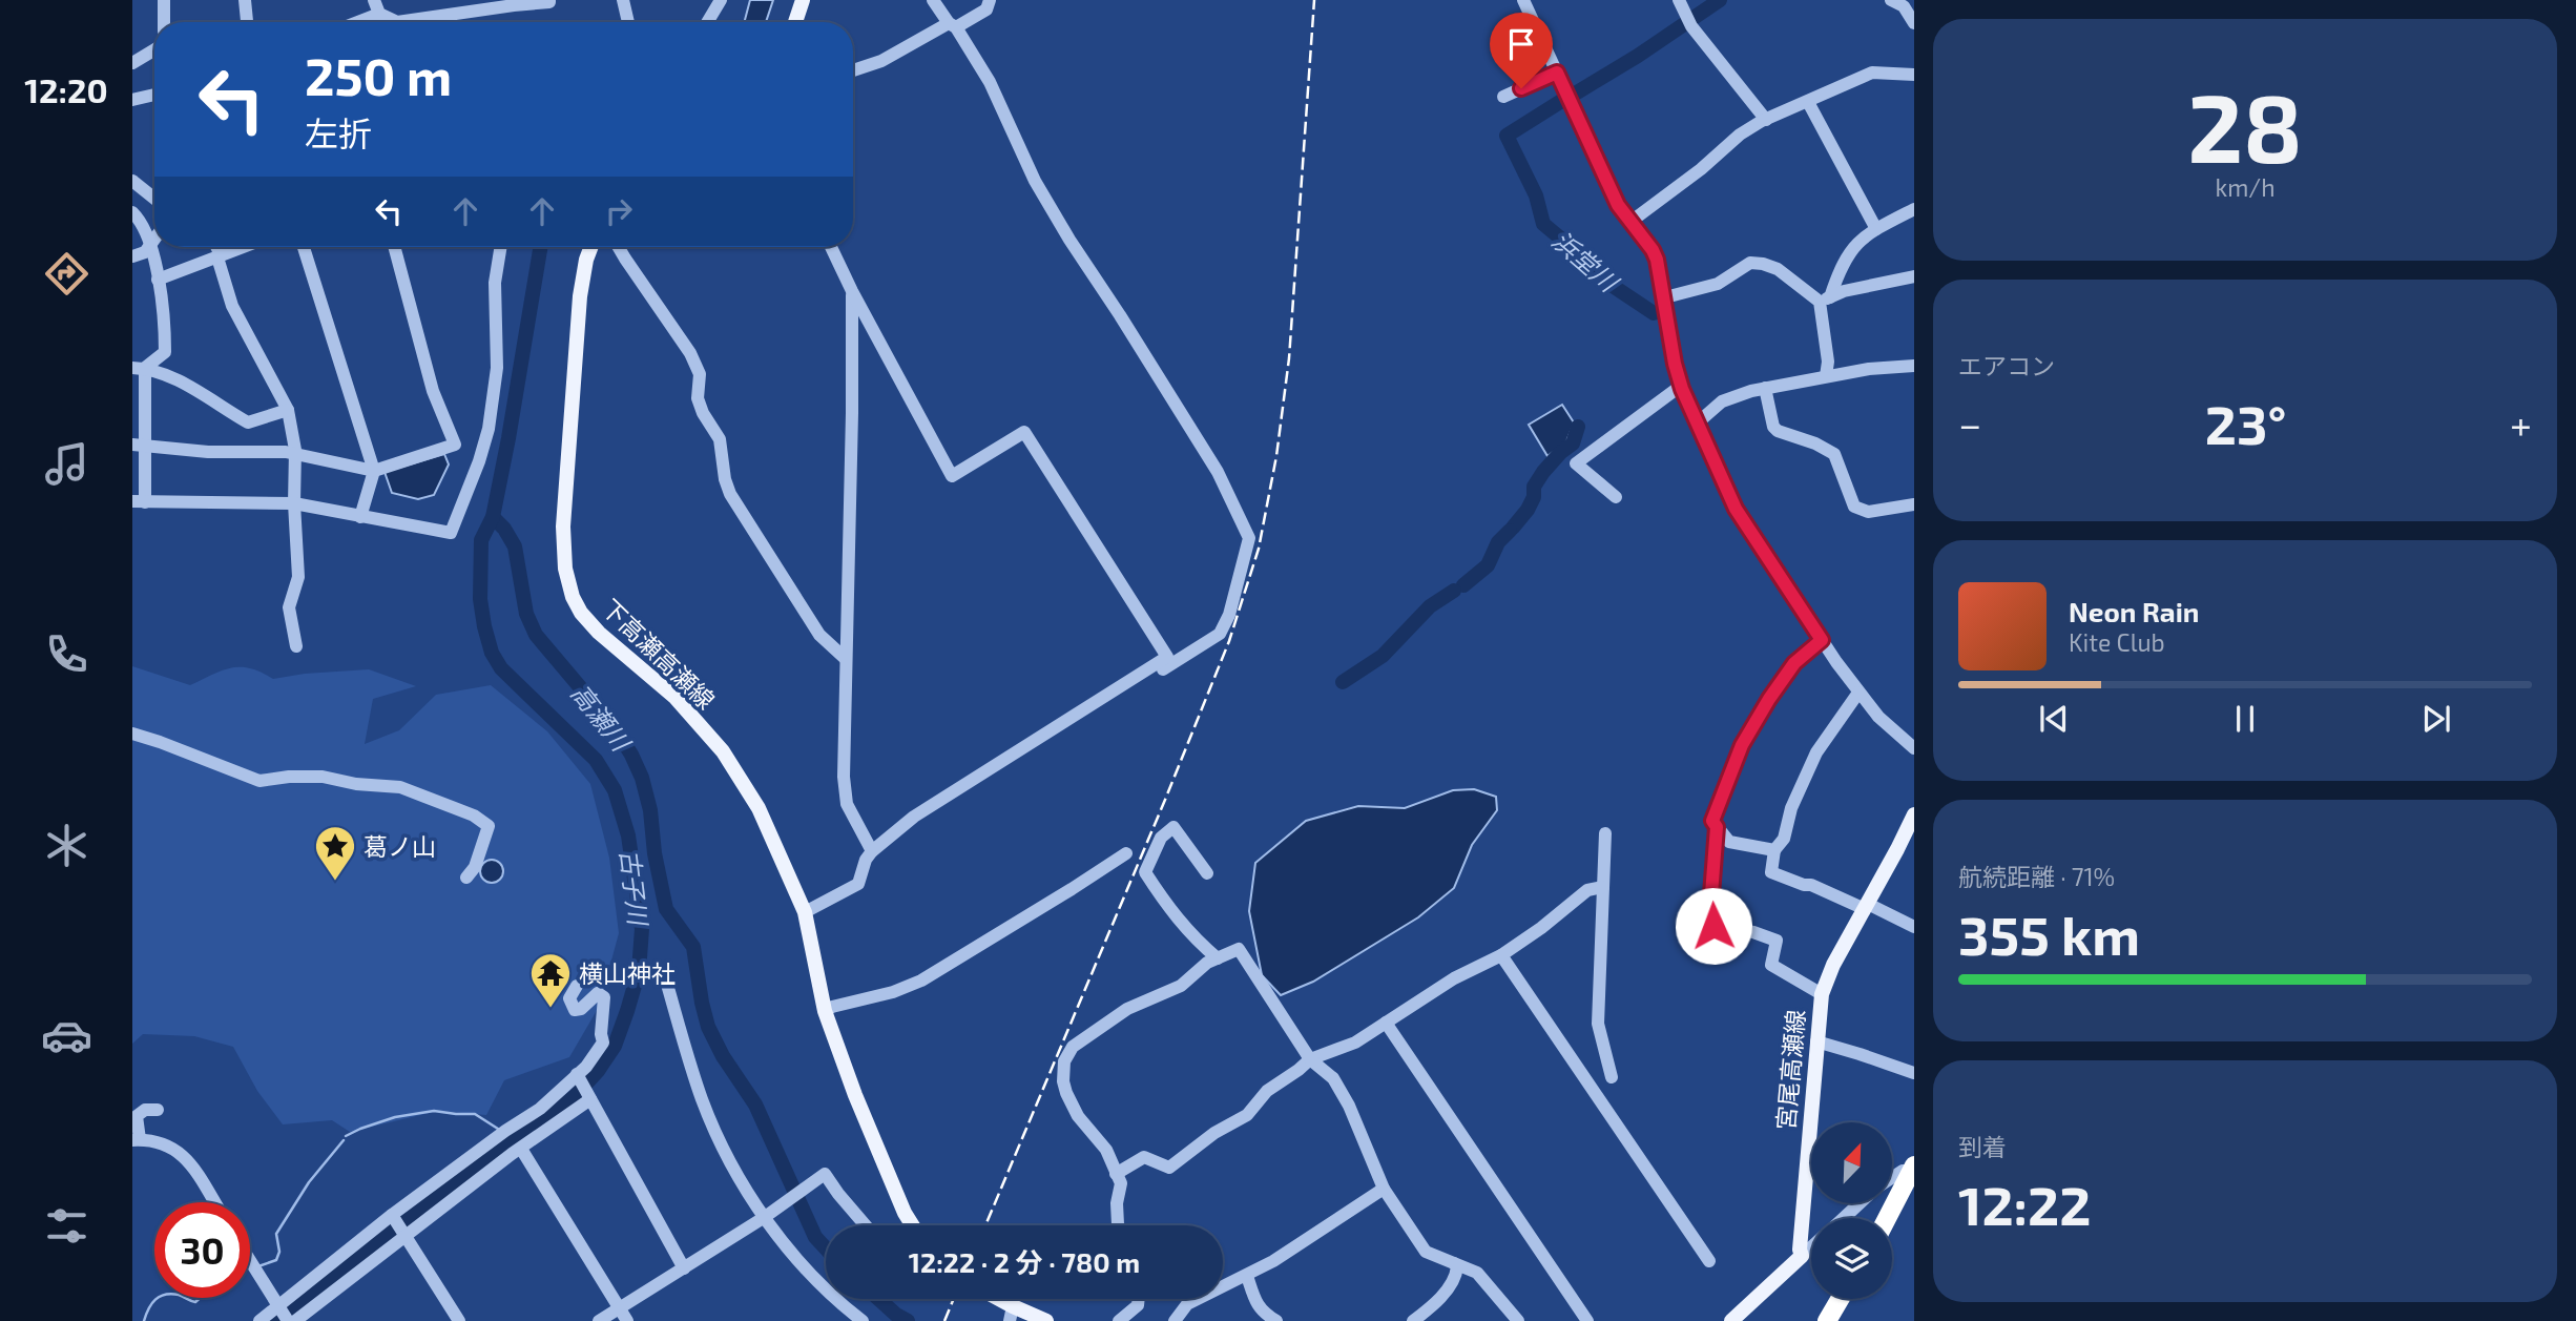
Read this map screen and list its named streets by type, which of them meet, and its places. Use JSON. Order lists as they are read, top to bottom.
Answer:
{
  "streets": {
    "main road": ["下高瀬高瀬線", "宮尾高瀬線"]
  },
  "water": ["浜堂川", "高瀬川", "古子川"],
  "places": {
    "place": ["葛ノ山"],
    "temple": ["横山神社"]
  },
  "north": "top right",
  "page": {
    "tabs": "12:20",
    "tile": [
      ["28", "km/h"],
      "エアコン",
      ["航続距離 · 71%", "355 km"],
      ["到着", "12:22"]
    ],
    "turn": ["250 m", "左折"],
    "heat": ["−", "23°", "+"],
    "song": ["Neon Rain", "Kite Club"],
    "limit": "30",
    "trip": "12:22 · 2 分 · 780 m"
  }
}
